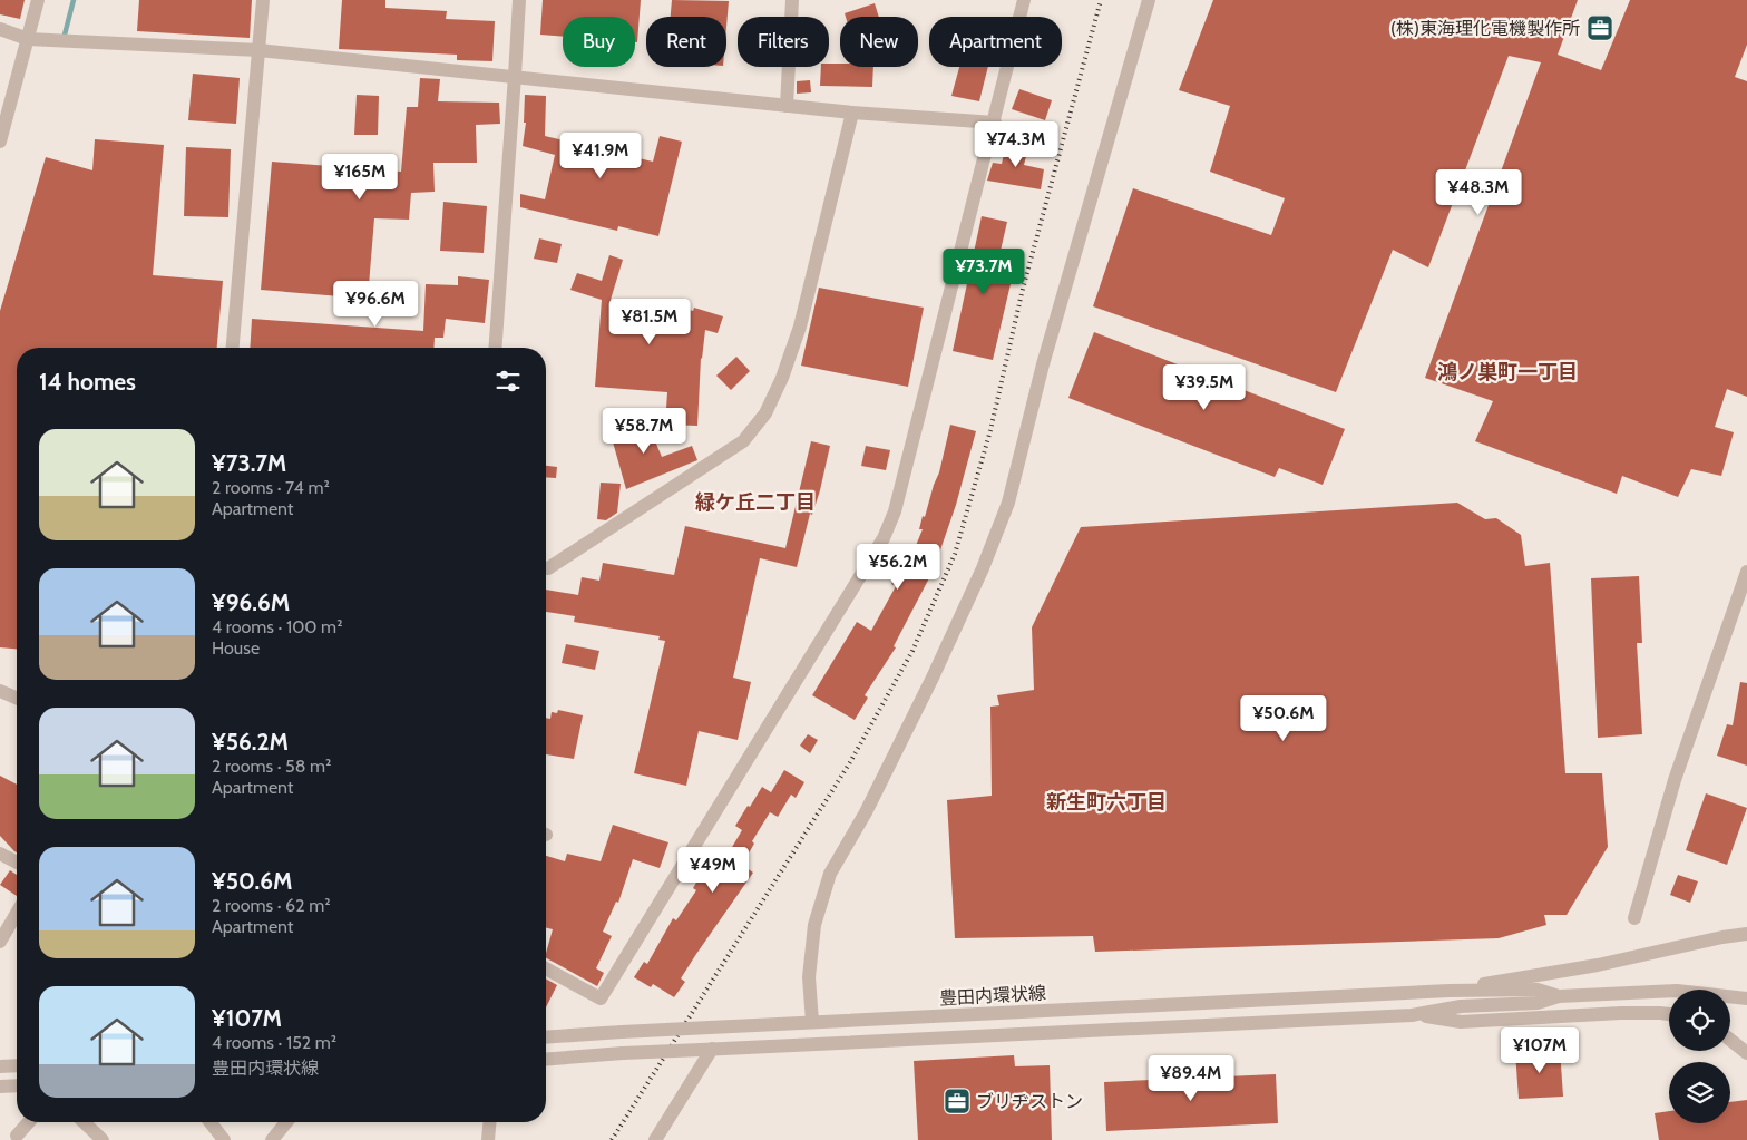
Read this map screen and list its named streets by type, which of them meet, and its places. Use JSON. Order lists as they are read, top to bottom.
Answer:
{
  "streets": {
    "street": ["豊田内環状線"]
  },
  "districts": ["鴻ノ巣町一丁目", "緑ケ丘二丁目", "新生町六丁目"],
  "places": {
    "office": ["(株)東海理化電機製作所", "ブリヂストン"]
  },
  "page": {
    "chip": [
      "Buy",
      "Rent",
      "Filters",
      "New",
      "Apartment"
    ],
    "price": [
      "¥74.3M",
      "¥41.9M",
      "¥165M",
      "¥48.3M",
      "¥73.7M",
      "¥96.6M",
      "¥81.5M",
      "¥39.5M",
      "¥58.7M",
      "¥56.2M",
      "¥50.6M",
      "¥49M",
      "¥107M",
      "¥89.4M"
    ],
    "heading": "14 homes",
    "list": [
      {
        "name": "¥73.7M",
        "note": "2 rooms · 74 m² · Apartment"
      },
      {
        "name": "¥96.6M",
        "note": "4 rooms · 100 m² · House"
      },
      {
        "name": "¥56.2M",
        "note": "2 rooms · 58 m² · Apartment"
      },
      {
        "name": "¥50.6M",
        "note": "2 rooms · 62 m² · Apartment"
      },
      {
        "name": "¥107M",
        "note": "4 rooms · 152 m² · 豊田内環状線"
      }
    ]
  }
}
